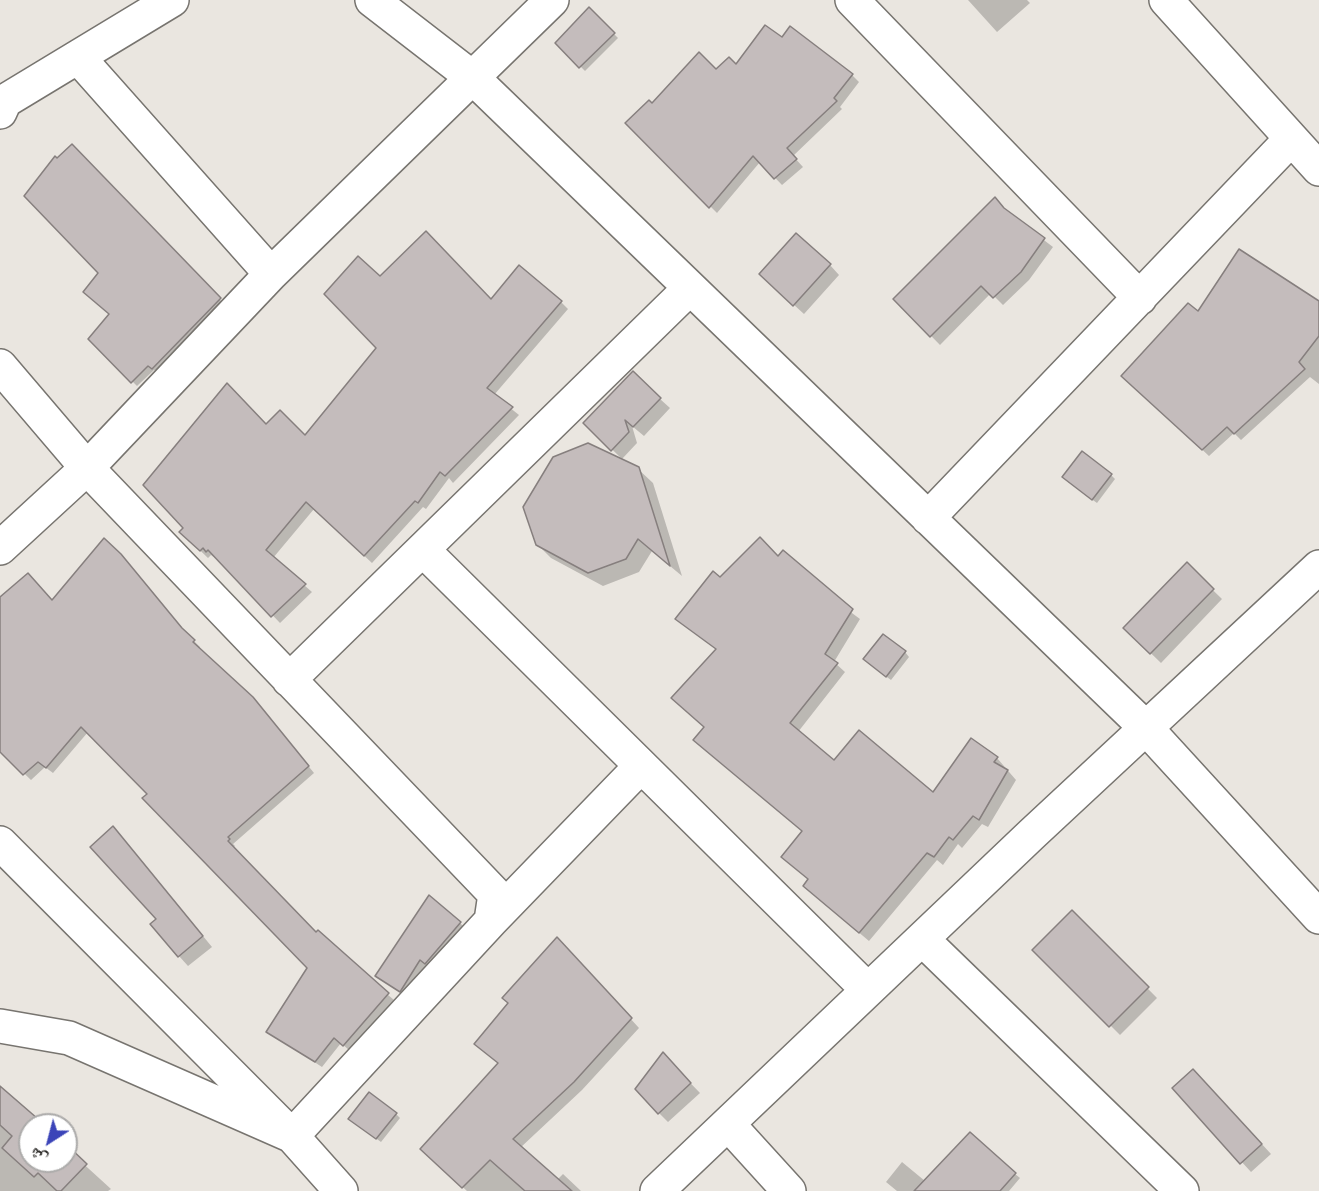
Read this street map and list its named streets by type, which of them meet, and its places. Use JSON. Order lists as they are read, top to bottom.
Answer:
{
  "north": "bottom left"
}
